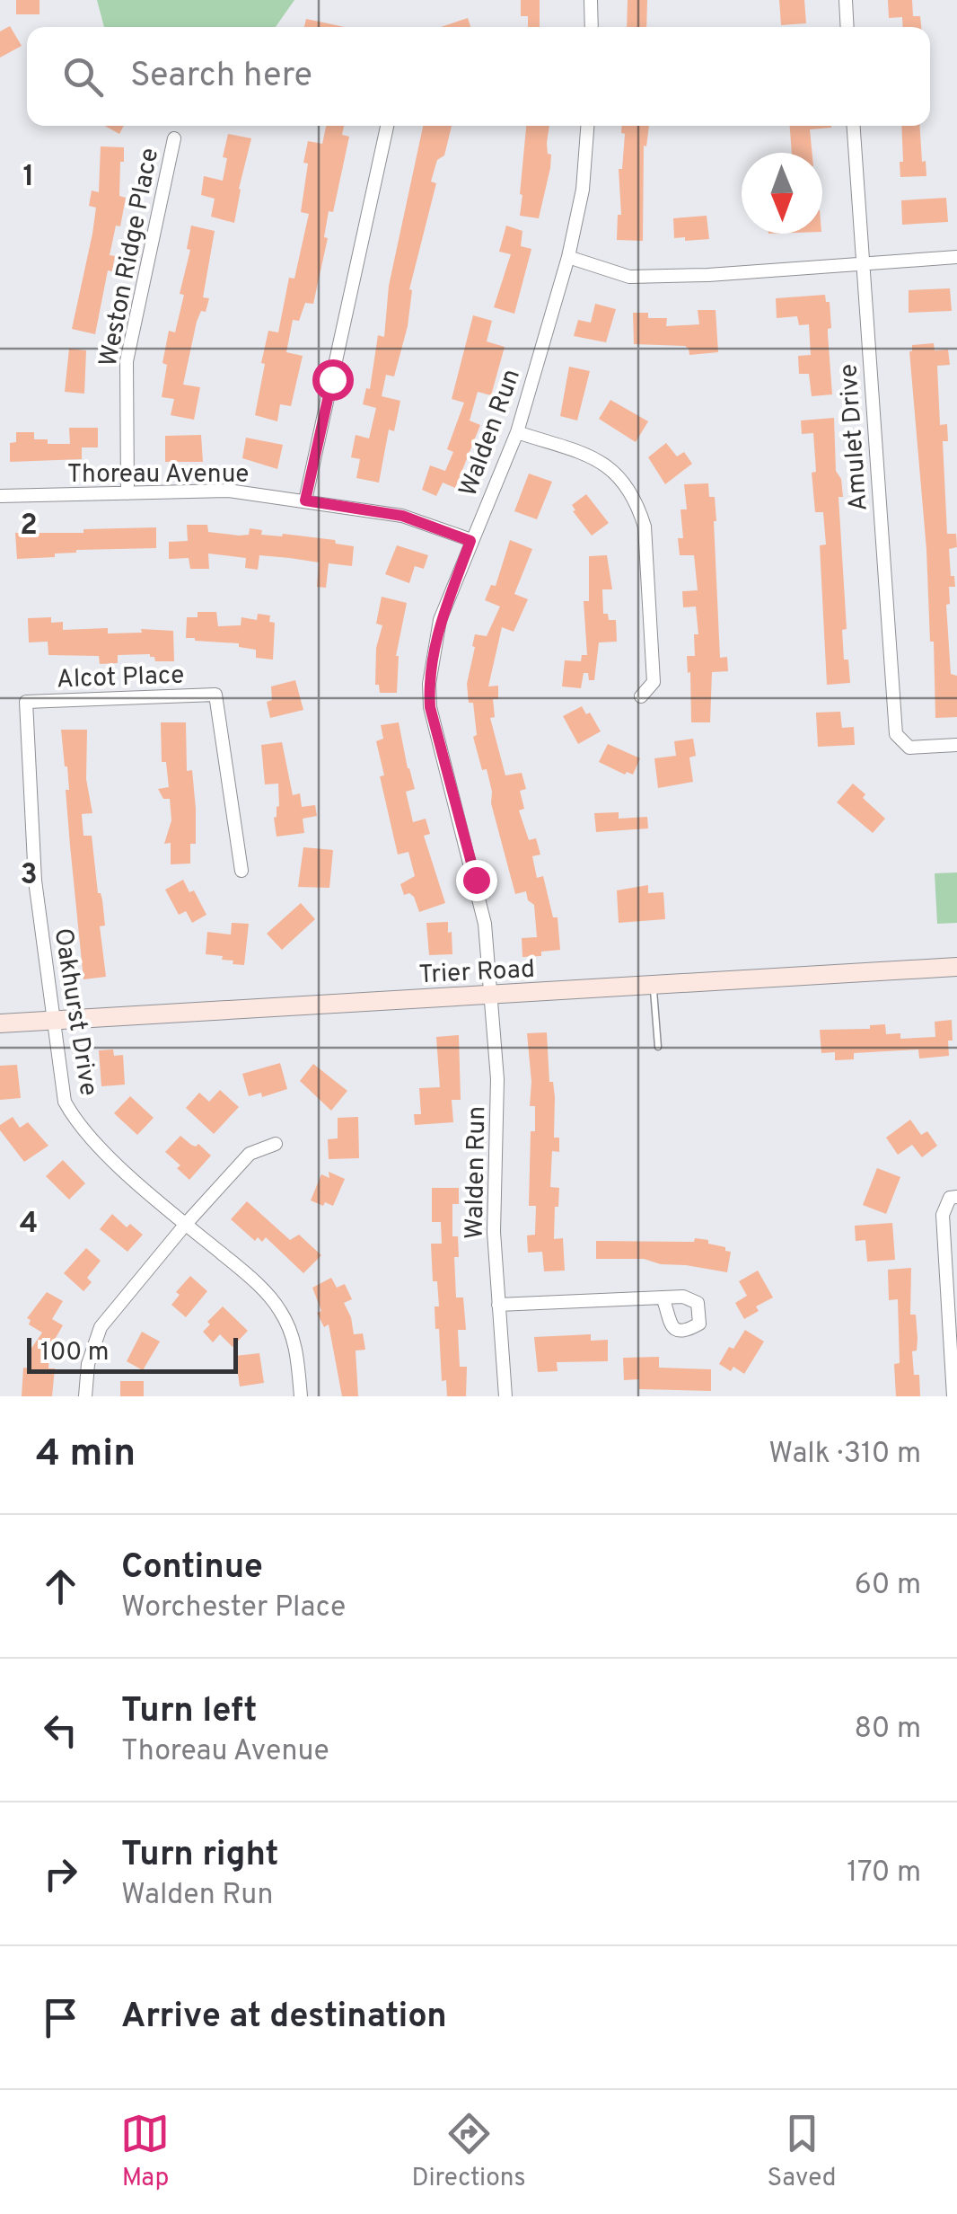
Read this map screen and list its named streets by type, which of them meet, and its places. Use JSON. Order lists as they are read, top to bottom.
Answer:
{
  "streets": {
    "street": [
      "Weston Ridge Place",
      "Walden Run",
      "Amulet Drive",
      "Thoreau Avenue",
      "Alcot Place",
      "Trier Road",
      "Oakhurst Drive"
    ]
  },
  "crossings": [
    ["Weston Ridge Place", "Thoreau Avenue"],
    ["Walden Run", "Thoreau Avenue"],
    ["Walden Run", "Trier Road"],
    ["Alcot Place", "Oakhurst Drive"],
    ["Trier Road", "Oakhurst Drive"]
  ],
  "scale_bar": "100 m",
  "north": "bottom",
  "page": {
    "search": "Search here",
    "scale": "100 m",
    "heading": ["4 min", "Walk · 310 m"],
    "list": [
      ["Continue", "Worchester Place", "60 m"],
      ["Turn left", "Thoreau Avenue", "80 m"],
      ["Turn right", "Walden Run", "170 m"],
      "Arrive at destination"
    ],
    "nav": ["Map", "Directions", "Saved"]
  },
  "grid": {
    "rows": [
      "1",
      "2",
      "3",
      "4"
    ]
  }
}
